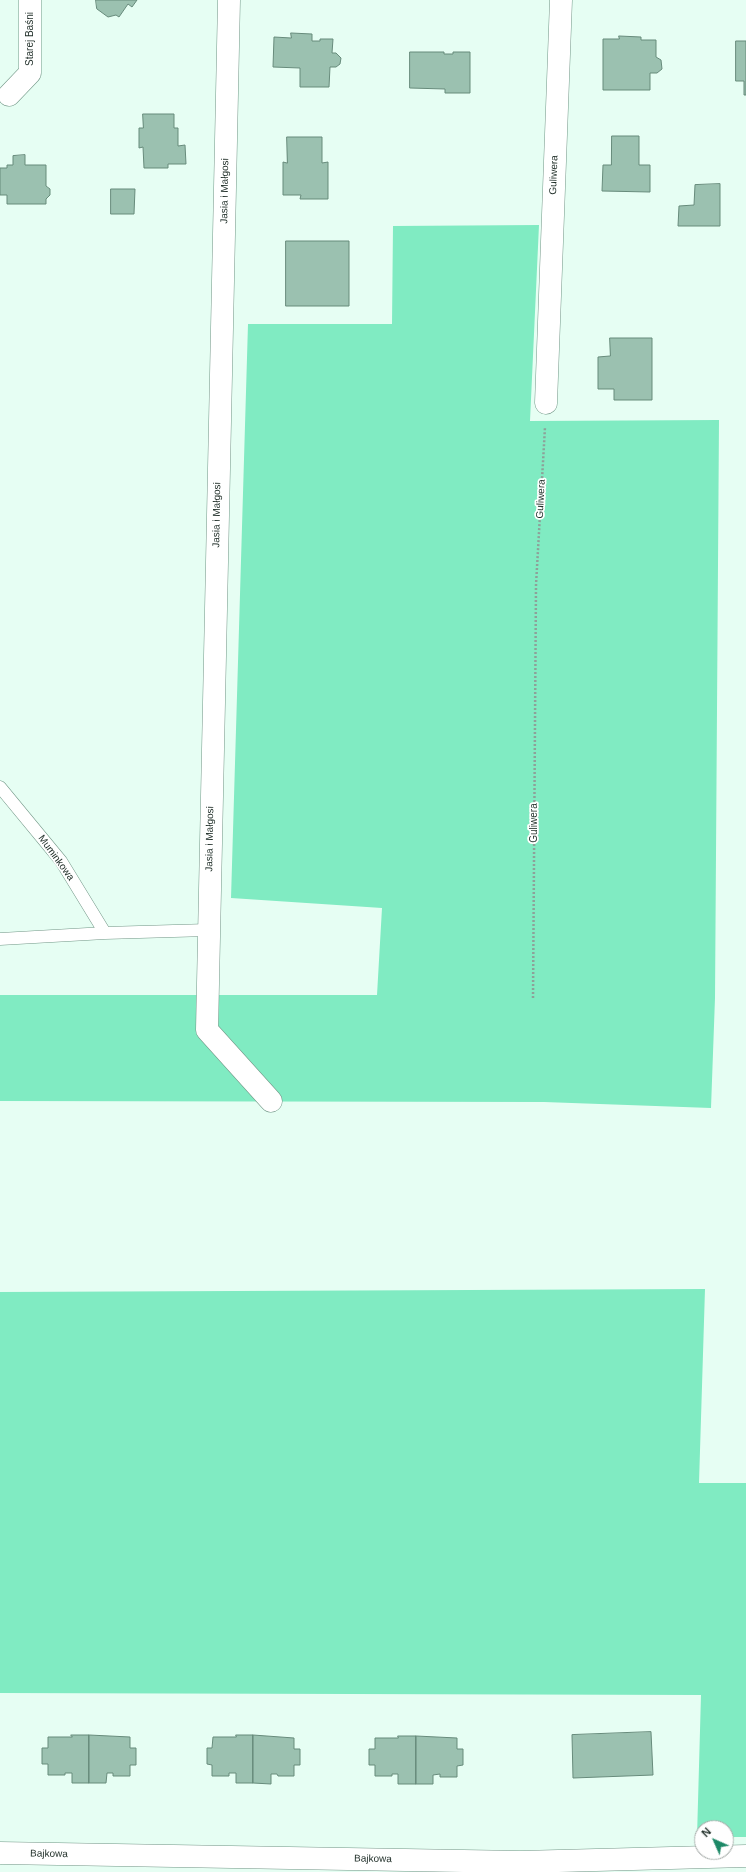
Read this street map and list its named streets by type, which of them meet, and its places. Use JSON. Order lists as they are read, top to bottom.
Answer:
{
  "streets": {
    "street": [
      "Starej Baśni",
      "Guliwera",
      "Jasia i Małgosi",
      "Bajkowa"
    ],
    "lane": ["Muminkowa"]
  },
  "north": "top left"
}
